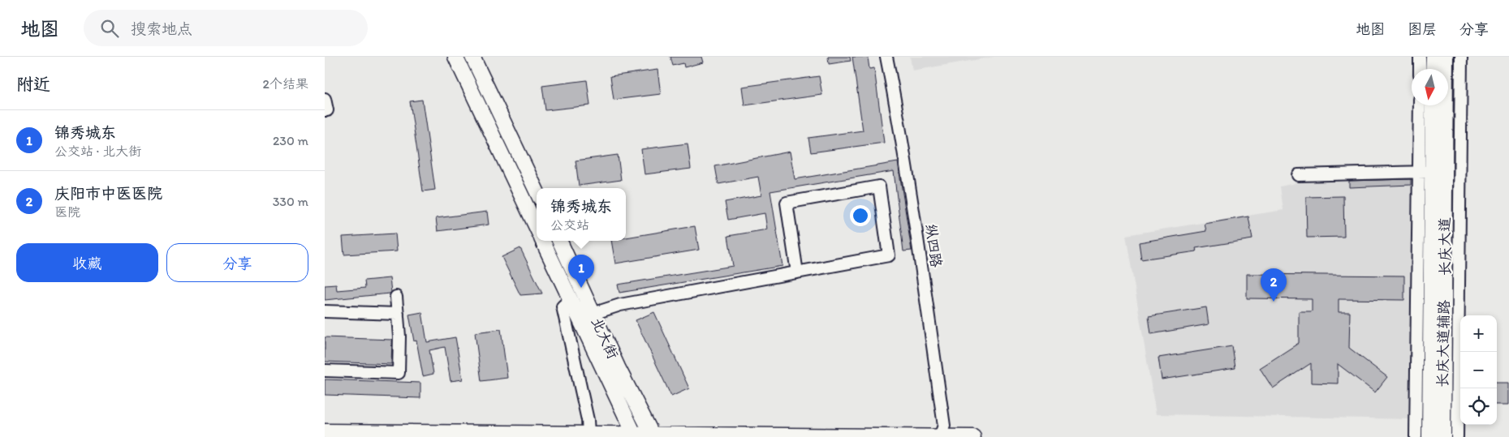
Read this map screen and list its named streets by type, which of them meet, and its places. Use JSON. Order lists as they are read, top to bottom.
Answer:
{
  "streets": {
    "main road": ["长庆大道", "北大街"],
    "street": ["纵四路", "长庆大道辅路"]
  },
  "crossings": [
    ["长庆大道", "长庆大道辅路"]
  ],
  "north": "bottom",
  "page": {
    "header": "地图",
    "search": "搜索地点",
    "nav": ["地图", "图层", "分享"],
    "heading": ["附近", "2个结果"],
    "list": [
      {
        "mark": "1",
        "name": "锦秀城东",
        "note": "公交站 · 北大街",
        "value": "230 m"
      },
      {
        "mark": "2",
        "name": "庆阳市中医医院",
        "note": "医院",
        "value": "330 m"
      }
    ],
    "popup": ["锦秀城东", "公交站"],
    "buttons": ["收藏", "分享"],
    "pins": ["1", "2"],
    "map_buttons": ["+", "−"]
  }
}
